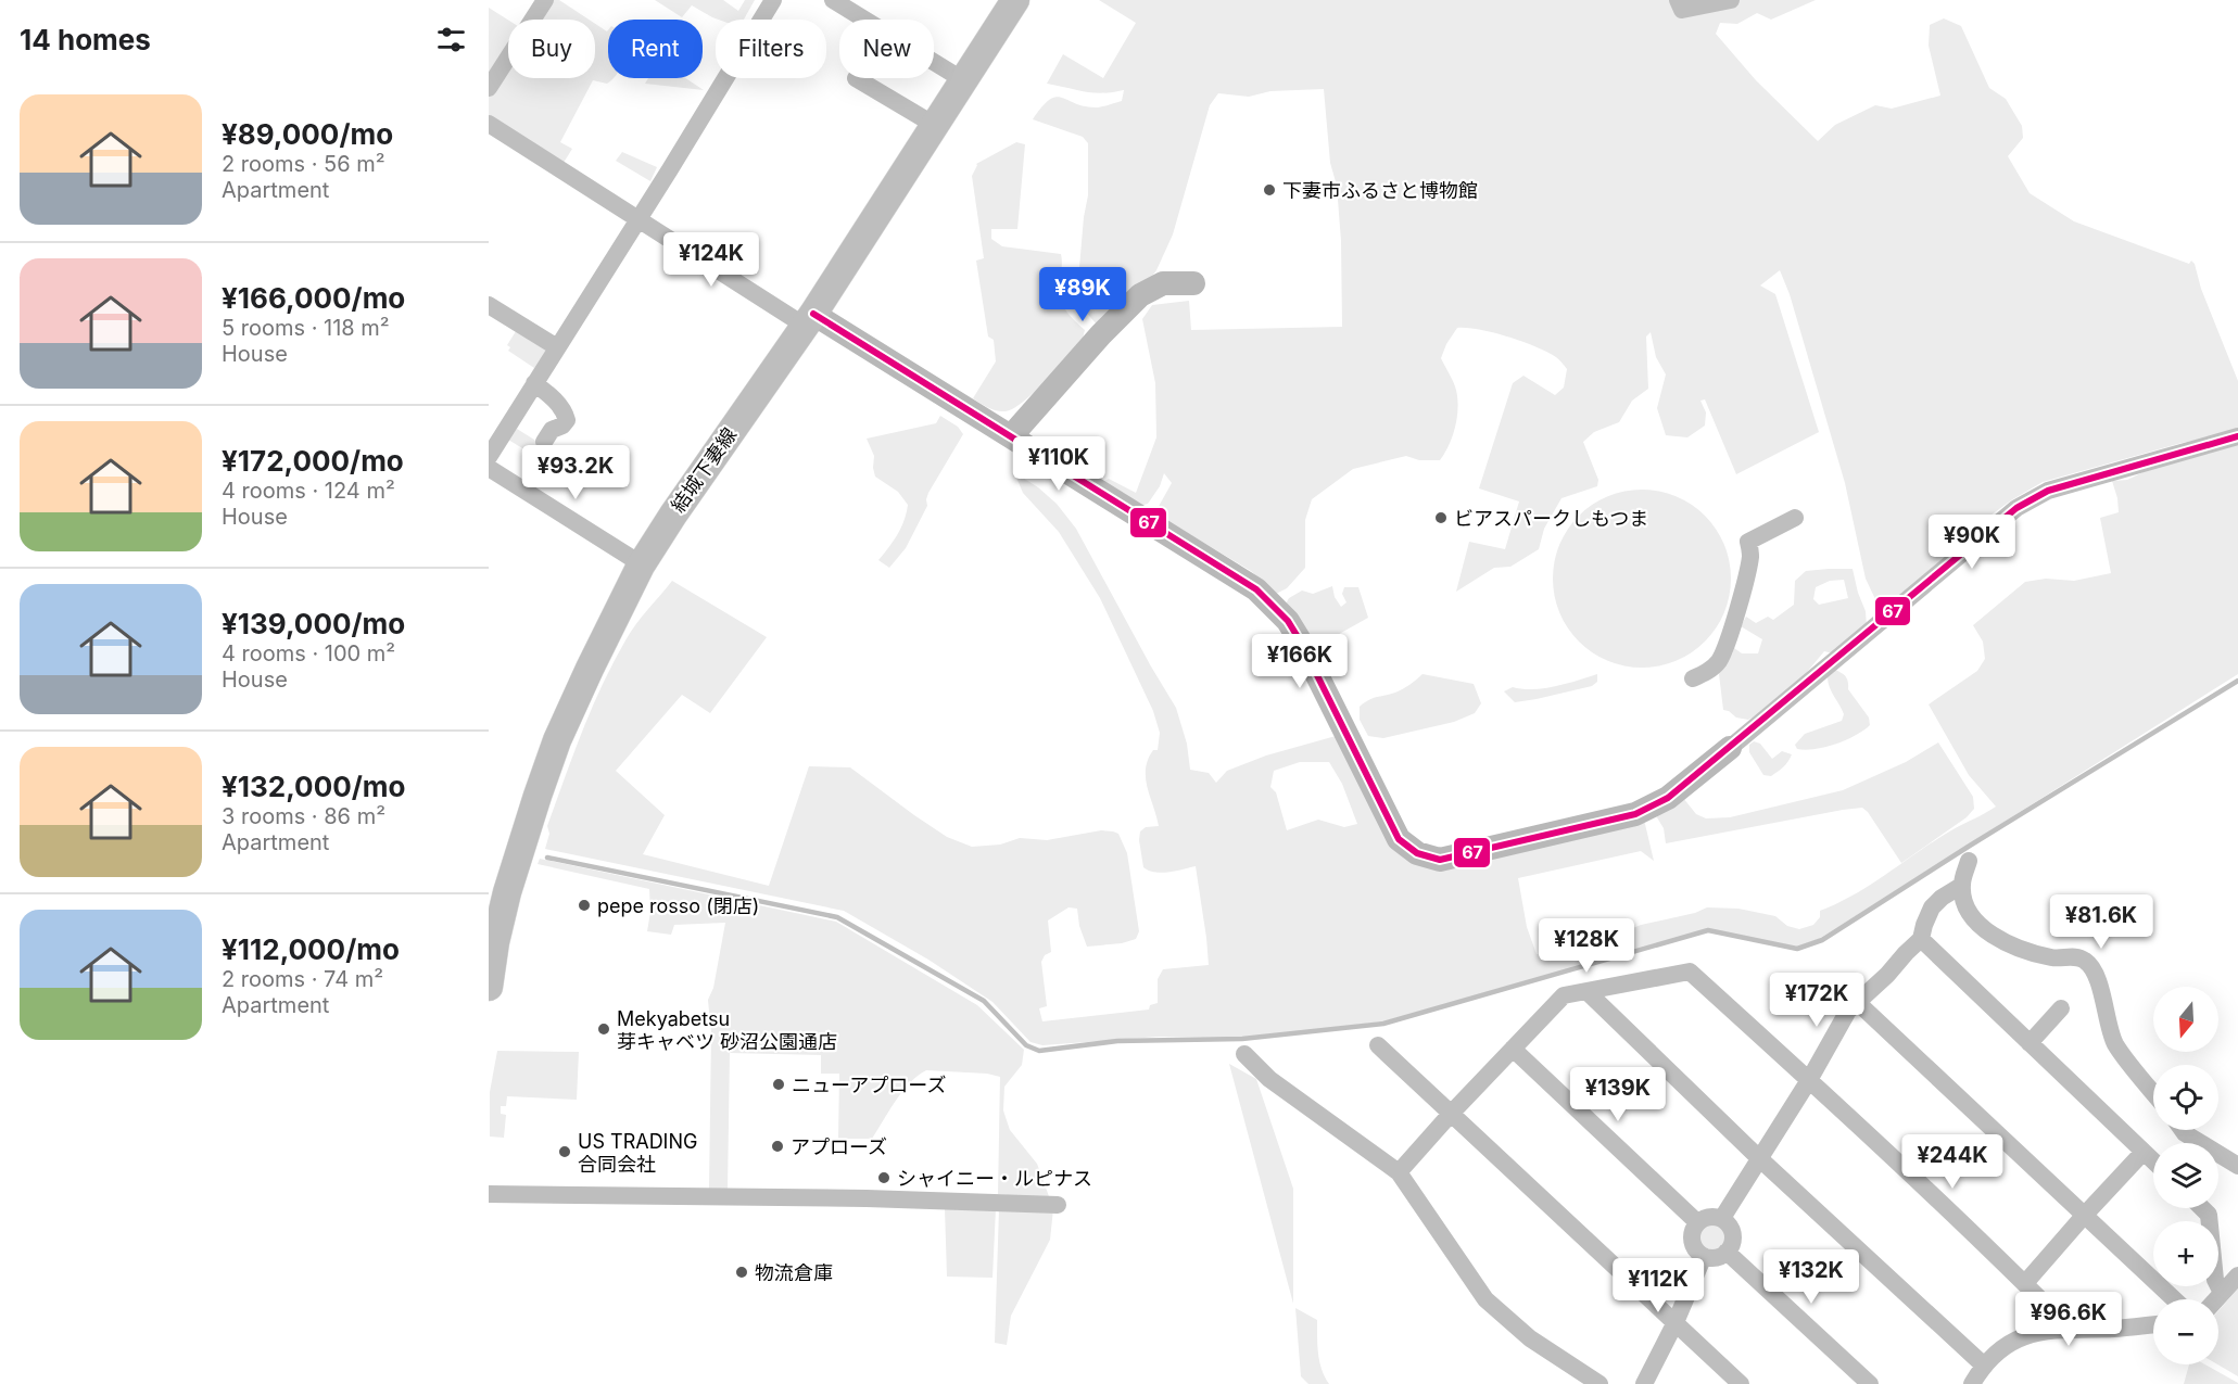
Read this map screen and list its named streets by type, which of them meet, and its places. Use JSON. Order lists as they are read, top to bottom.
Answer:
{
  "streets": {
    "main road": ["結城下妻線"]
  },
  "places": [
    "下妻市ふるさと博物館",
    "ビアスパークしもつま",
    "pepe rosso (閉店)",
    "Mekyabetsu 芽キャベツ 砂沼公園通店",
    "ニューアプローズ",
    "アプローズ",
    "US TRADING 合同会社",
    "シャイニー・ルピナス",
    "物流倉庫"
  ],
  "lines": ["transit line 67"],
  "north": "bottom",
  "page": {
    "heading": "14 homes",
    "chip": [
      "Buy",
      "Rent",
      "Filters",
      "New"
    ],
    "list": [
      {
        "name": "¥89,000/mo",
        "note": "2 rooms · 56 m² · Apartment"
      },
      {
        "name": "¥166,000/mo",
        "note": "5 rooms · 118 m² · House"
      },
      {
        "name": "¥172,000/mo",
        "note": "4 rooms · 124 m² · House"
      },
      {
        "name": "¥139,000/mo",
        "note": "4 rooms · 100 m² · House"
      },
      {
        "name": "¥132,000/mo",
        "note": "3 rooms · 86 m² · Apartment"
      },
      {
        "name": "¥112,000/mo",
        "note": "2 rooms · 74 m² · Apartment"
      }
    ],
    "price": [
      "¥124K",
      "¥89K",
      "¥110K",
      "¥93.2K",
      "¥90K",
      "¥166K",
      "¥81.6K",
      "¥128K",
      "¥172K",
      "¥139K",
      "¥244K",
      "¥132K",
      "¥112K",
      "¥96.6K"
    ],
    "map_buttons": ["+", "−"]
  }
}
